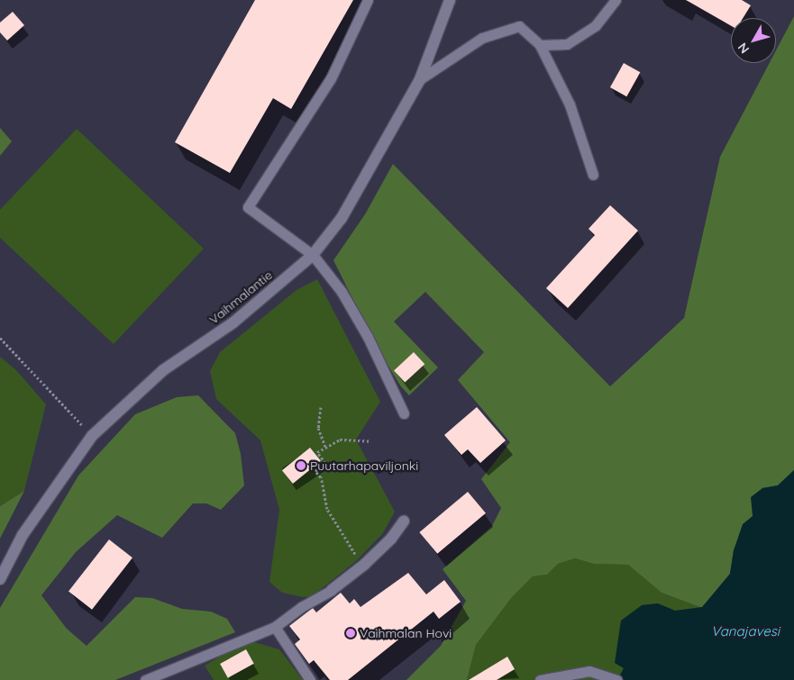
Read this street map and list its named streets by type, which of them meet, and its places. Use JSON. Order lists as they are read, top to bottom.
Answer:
{
  "streets": {
    "street": ["Vaihmalantie"]
  },
  "water": ["Vanajavesi"],
  "places": ["Puutarhapaviljonki", "Vaihmalan Hovi"],
  "north": "bottom left"
}
